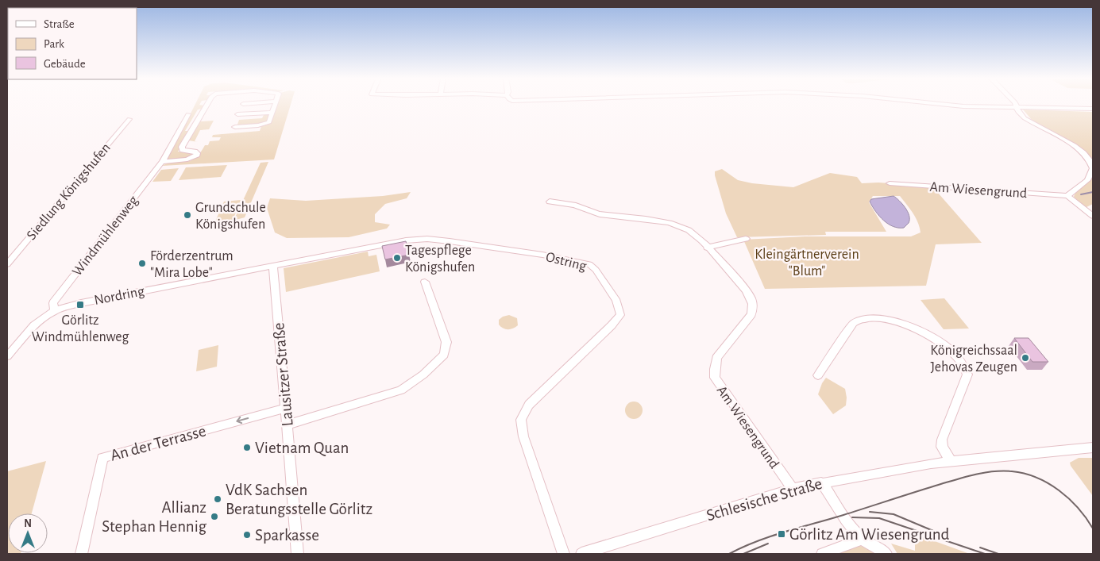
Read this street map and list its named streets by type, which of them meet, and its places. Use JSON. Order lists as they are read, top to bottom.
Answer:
{
  "streets": {
    "street": [
      "Am Wiesengrund",
      "Siedlung Königshufen",
      "Windmühlenweg",
      "Ostring",
      "Nordring",
      "Lausitzer Straße",
      "An der Terrasse",
      "Schlesische Straße"
    ]
  },
  "crossings": [
    ["Am Wiesengrund", "Schlesische Straße"],
    ["Windmühlenweg", "Nordring"],
    ["Ostring", "Nordring"],
    ["Ostring", "Lausitzer Straße"],
    ["Nordring", "Lausitzer Straße"],
    ["Lausitzer Straße", "An der Terrasse"]
  ],
  "one_way": ["An der Terrasse"],
  "parks": ["Kleingärtnerverein \"Blum\""],
  "places": {
    "other": [
      "Grundschule Königshufen",
      "Tagespflege Königshufen",
      "Förderzentrum \"Mira Lobe\"",
      "Königreichssaal Jehovas Zeugen",
      "Vietnam Quan",
      "VdK Sachsen Beratungsstelle Görlitz",
      "Allianz Stephan Hennig",
      "Sparkasse"
    ],
    "transit": ["Görlitz Windmühlenweg", "Görlitz Am Wiesengrund"]
  },
  "legend": ["Straße", "Park", "Gebäude"],
  "north": "top"
}
